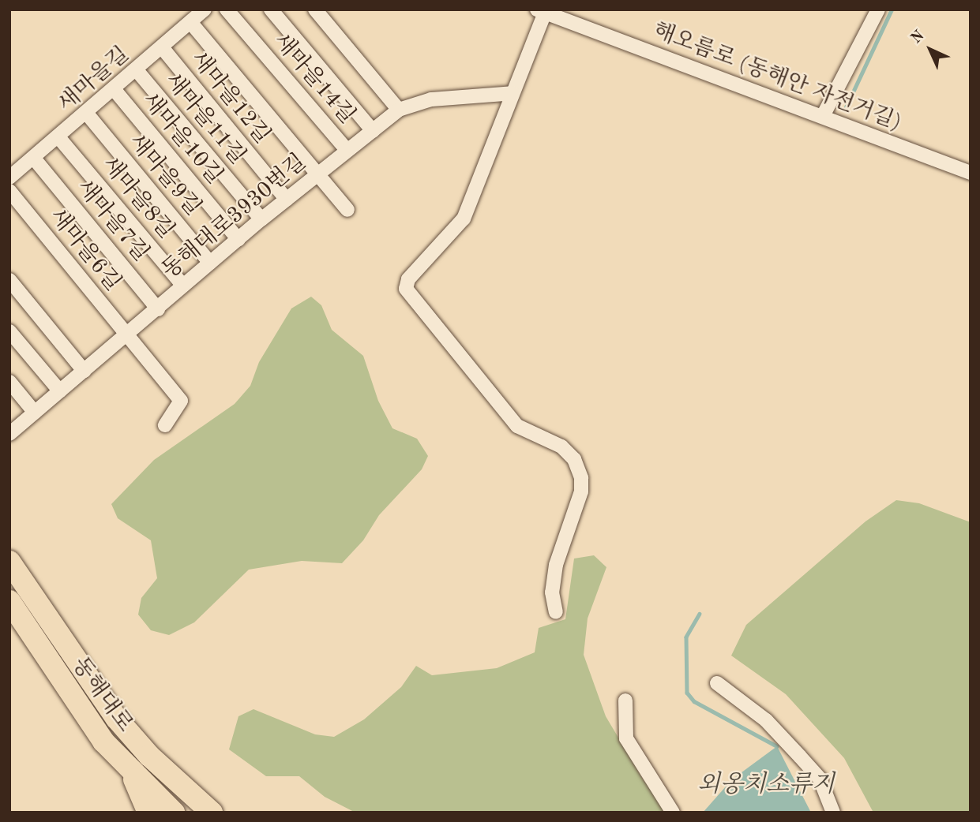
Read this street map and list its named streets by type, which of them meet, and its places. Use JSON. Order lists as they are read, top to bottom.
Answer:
{
  "streets": {
    "main road": ["동해대로"],
    "street": [
      "해오름로 (동해안 자전거길)",
      "새마을14길",
      "새마을길",
      "새마을12길",
      "새마을11길",
      "새마을10길",
      "새마을9길",
      "새마을8길",
      "동해대로3930번길",
      "새마을7길",
      "새마을6길"
    ]
  },
  "crossings": [
    ["새마을14길", "동해대로3930번길"],
    ["새마을길", "새마을12길"],
    ["새마을길", "새마을11길"],
    ["새마을길", "새마을10길"],
    ["새마을길", "새마을9길"],
    ["새마을길", "새마을8길"],
    ["새마을길", "새마을7길"],
    ["새마을12길", "동해대로3930번길"],
    ["새마을11길", "동해대로3930번길"],
    ["새마을10길", "동해대로3930번길"],
    ["새마을9길", "동해대로3930번길"],
    ["새마을8길", "동해대로3930번길"],
    ["동해대로3930번길", "새마을7길"],
    ["동해대로3930번길", "새마을6길"]
  ],
  "water": ["외옹치소류지"],
  "north": "top left"
}
